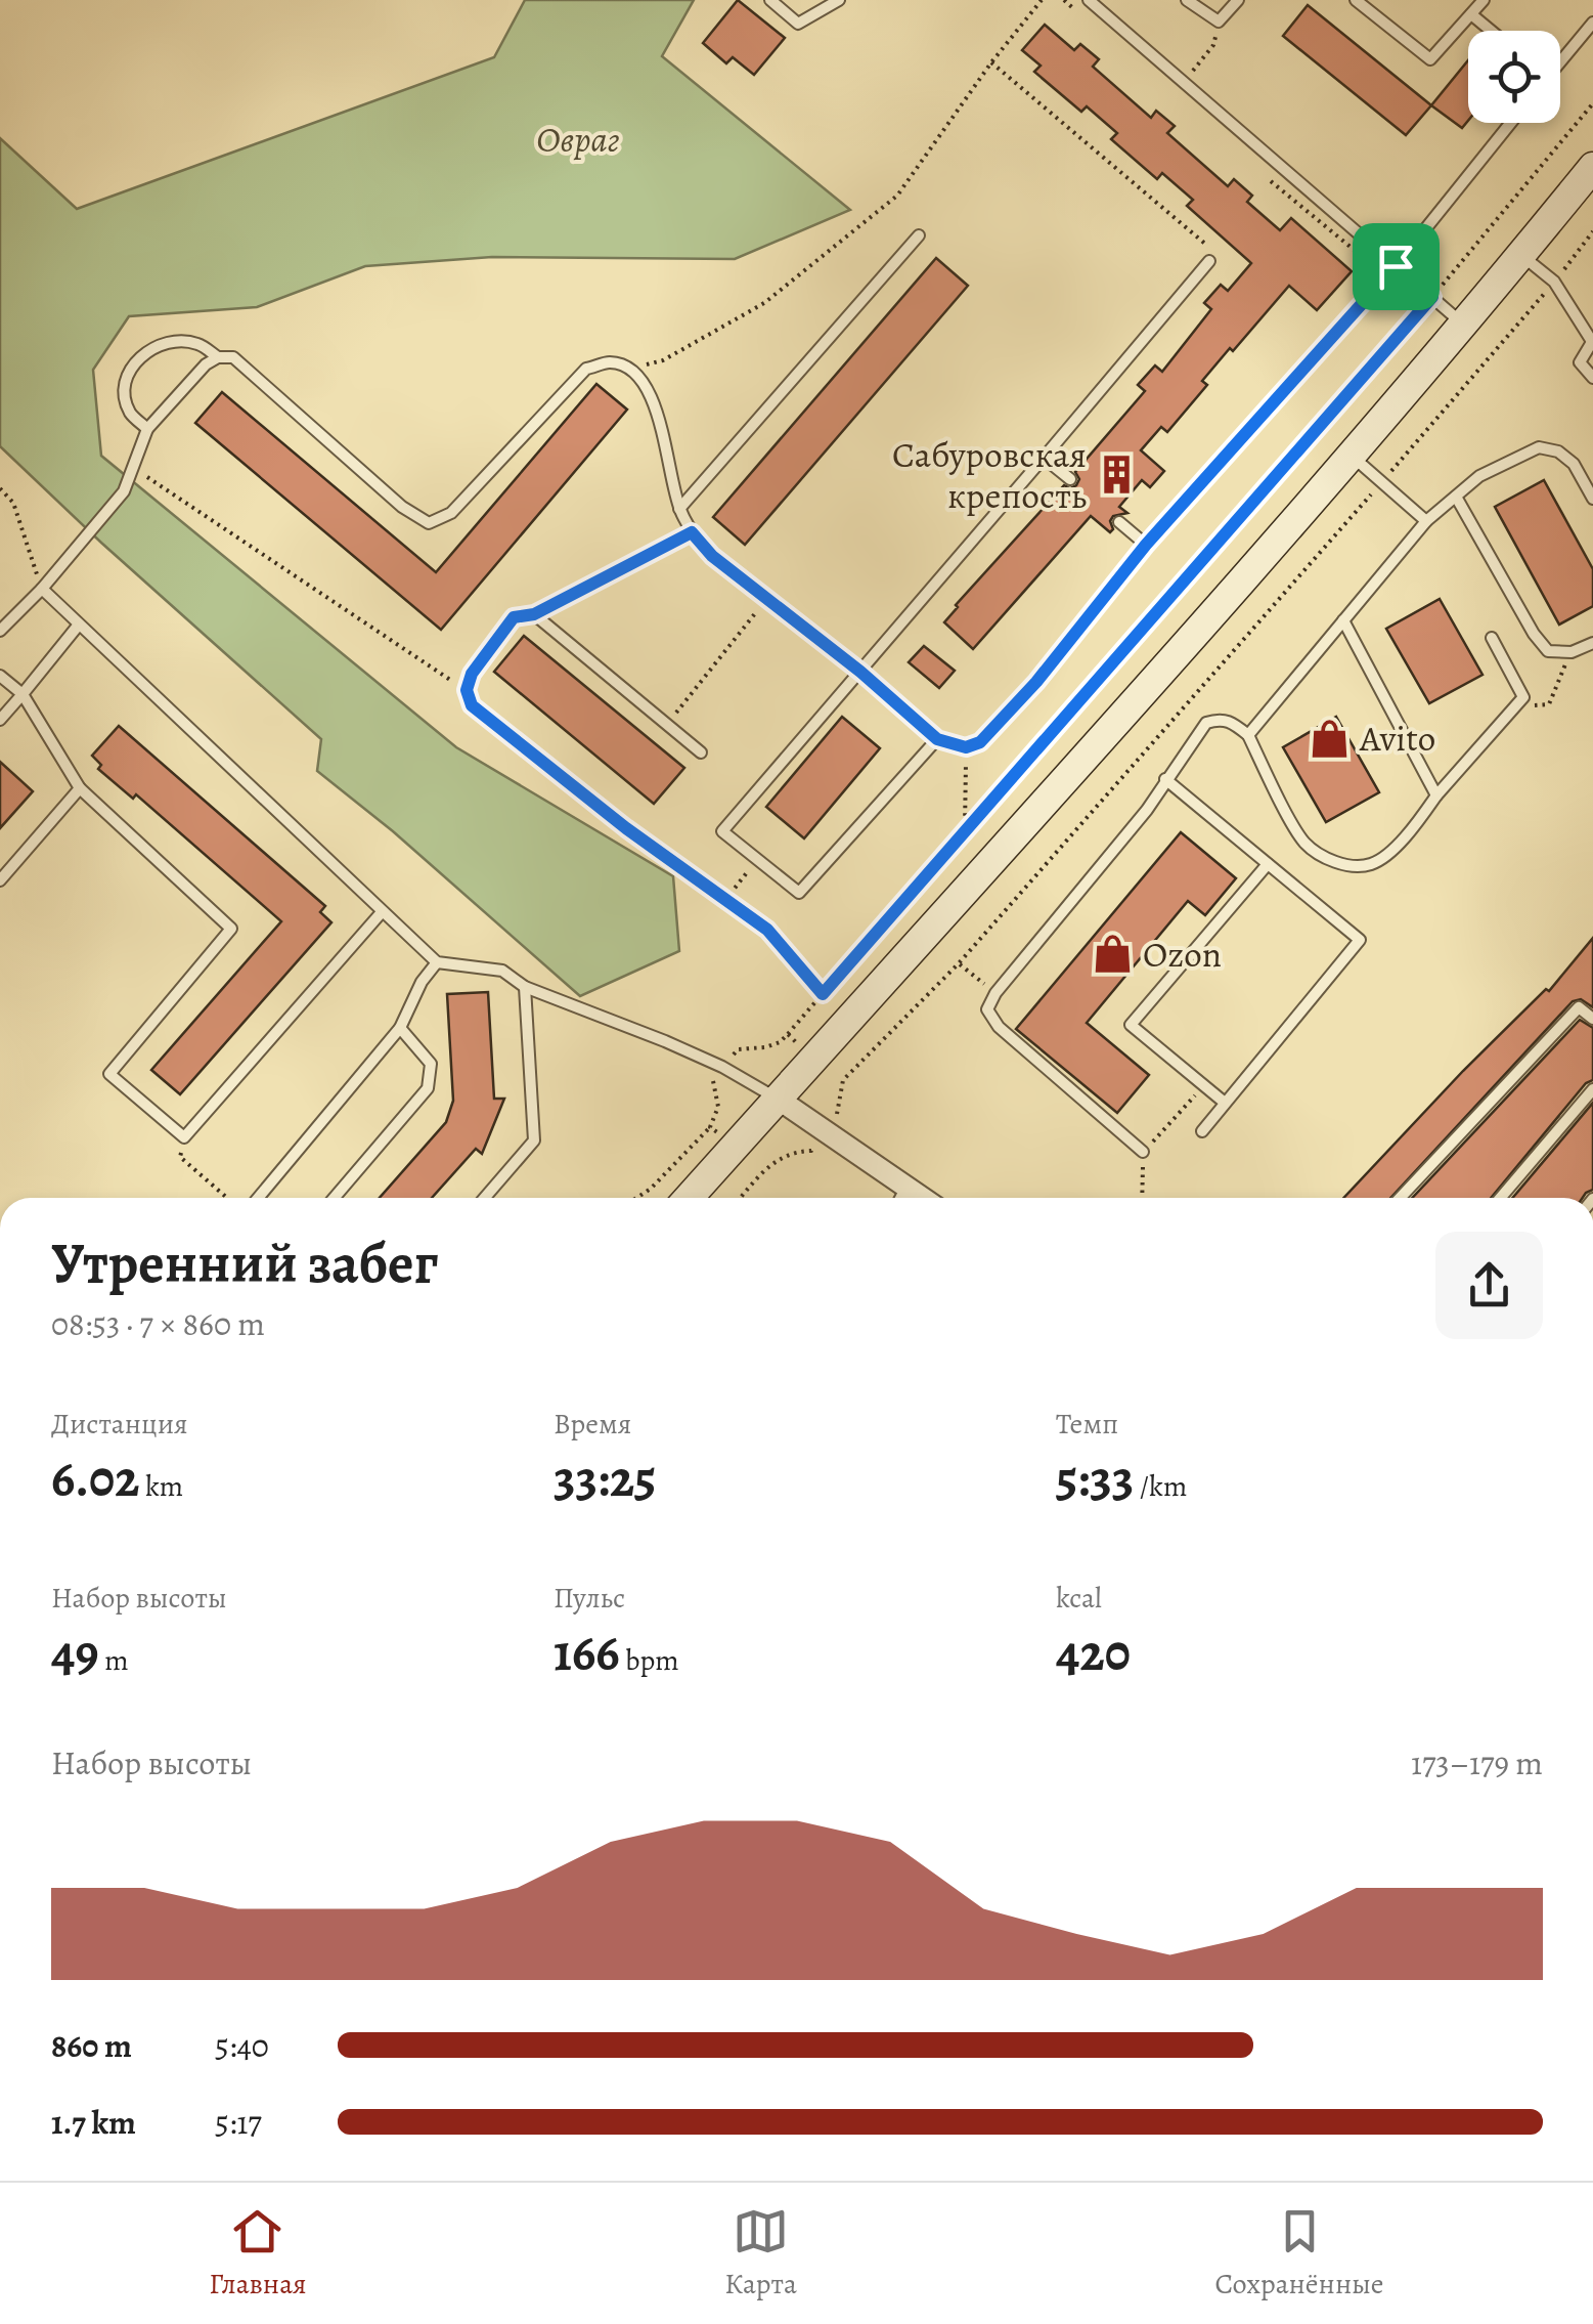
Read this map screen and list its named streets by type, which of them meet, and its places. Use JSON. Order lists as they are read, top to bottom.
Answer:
{
  "parks": ["Овраг"],
  "places": {
    "building": ["Сабуровская крепость"],
    "shop": ["Avito", "Ozon"]
  },
  "page": {
    "heading": ["Утренний забег", "08:53 · 7 × 860 m"],
    "stats": [
      ["Дистанция", "6.02 km"],
      ["Время", "33:25"],
      ["Темп", "5:33 /km"],
      ["Набор высоты", "49 m"],
      ["Пульс", "166 bpm"],
      ["kcal", "420"]
    ],
    "chart": ["Набор высоты", "173–179 m"],
    "list": [
      {
        "name": "860 m",
        "note": "5:40"
      },
      {
        "name": "1.7 km",
        "note": "5:17"
      }
    ],
    "tabs": ["Главная", "Карта", "Сохранённые"]
  }
}
